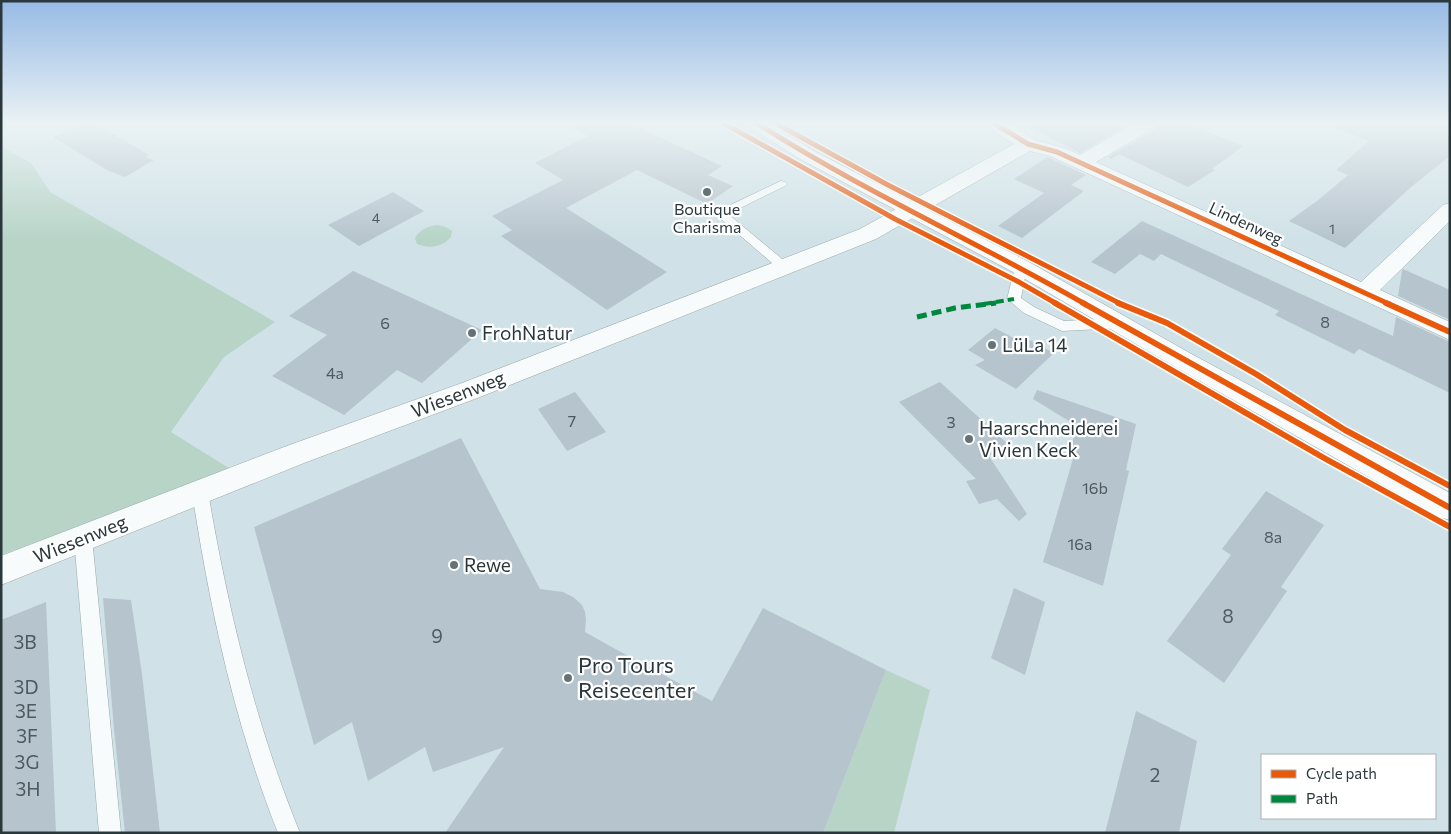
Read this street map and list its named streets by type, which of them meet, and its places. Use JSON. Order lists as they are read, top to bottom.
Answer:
{
  "streets": {
    "street": ["Lindenweg", "Wiesenweg"]
  },
  "places": [
    "Boutique Charisma",
    "FrohNatur",
    "LüLa 14",
    "Haarschneiderei Vivien Keck",
    "Rewe",
    "Pro Tours Reisecenter"
  ],
  "house_numbers": [
    "4",
    "1",
    "8",
    "6",
    "4a",
    "7",
    "3",
    "16b",
    "8a",
    "16a",
    "8",
    "9",
    "3B",
    "3D",
    "3E",
    "3F",
    "3G",
    "2",
    "3H"
  ],
  "legend": ["Cycle path", "Path"]
}
